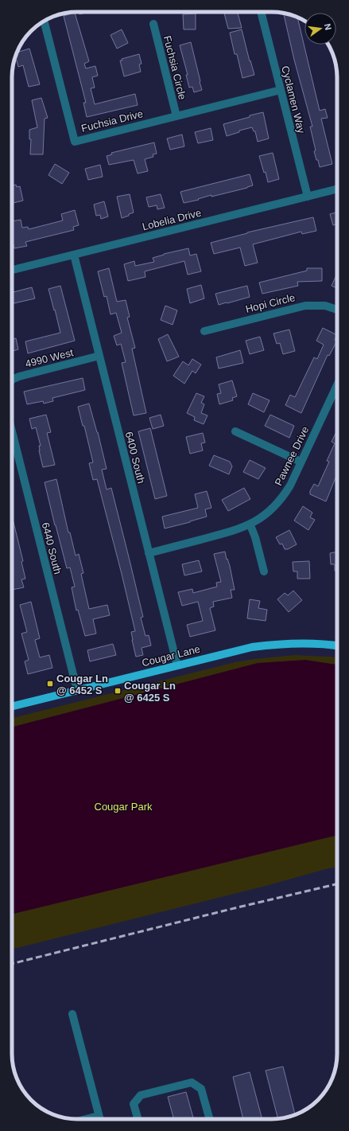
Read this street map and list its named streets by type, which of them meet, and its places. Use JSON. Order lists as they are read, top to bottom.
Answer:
{
  "streets": {
    "main road": ["Cougar Lane"],
    "street": [
      "Fuchsia Circle",
      "Cyclamen Way",
      "Fuchsia Drive",
      "Lobelia Drive",
      "Hopi Circle",
      "4990 West",
      "Pawnee Drive",
      "6400 South",
      "6440 South"
    ]
  },
  "crossings": [
    ["Fuchsia Circle", "Fuchsia Drive"],
    ["Cyclamen Way", "Fuchsia Drive"],
    ["Cyclamen Way", "Lobelia Drive"],
    ["Lobelia Drive", "6400 South"],
    ["4990 West", "6400 South"],
    ["Pawnee Drive", "6400 South"],
    ["6400 South", "Cougar Lane"],
    ["6440 South", "Cougar Lane"]
  ],
  "parks": ["Cougar Park"],
  "places": {
    "transit": ["Cougar Ln @ 6452 S", "Cougar Ln @ 6425 S"]
  },
  "north": "right"
}
